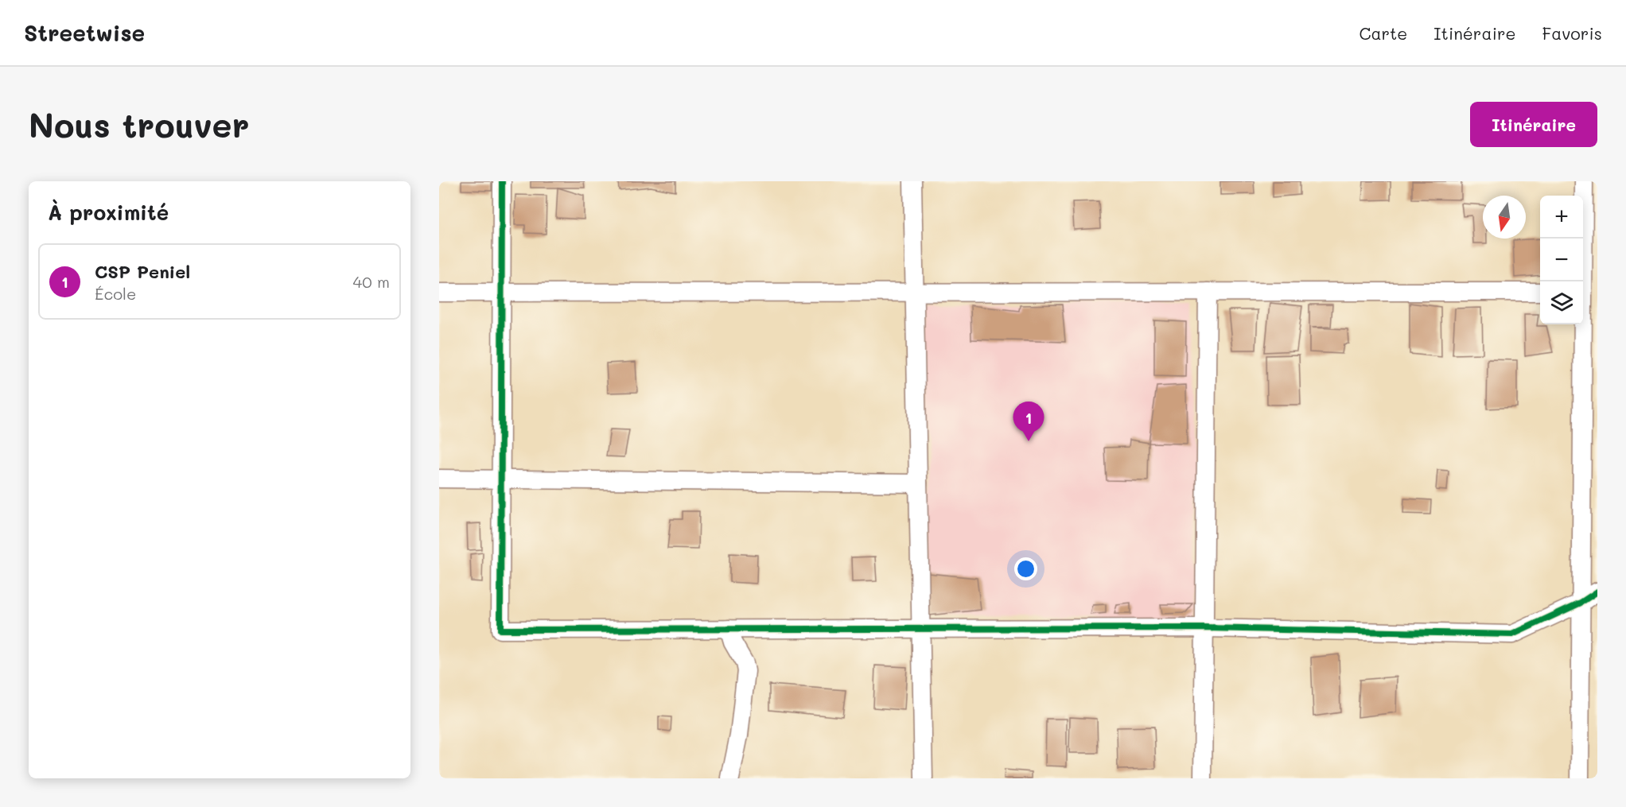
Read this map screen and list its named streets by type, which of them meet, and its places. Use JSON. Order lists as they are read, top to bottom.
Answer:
{
  "north": "bottom",
  "page": {
    "header": "Streetwise",
    "nav": ["Carte", "Itinéraire", "Favoris"],
    "buttons": "Itinéraire",
    "title": "Nous trouver",
    "heading": "À proximité",
    "map_buttons": ["+", "−"],
    "list": [
      {
        "mark": "1",
        "name": "CSP Peniel",
        "note": "École",
        "value": "40 m"
      }
    ],
    "pins": "1"
  }
}
